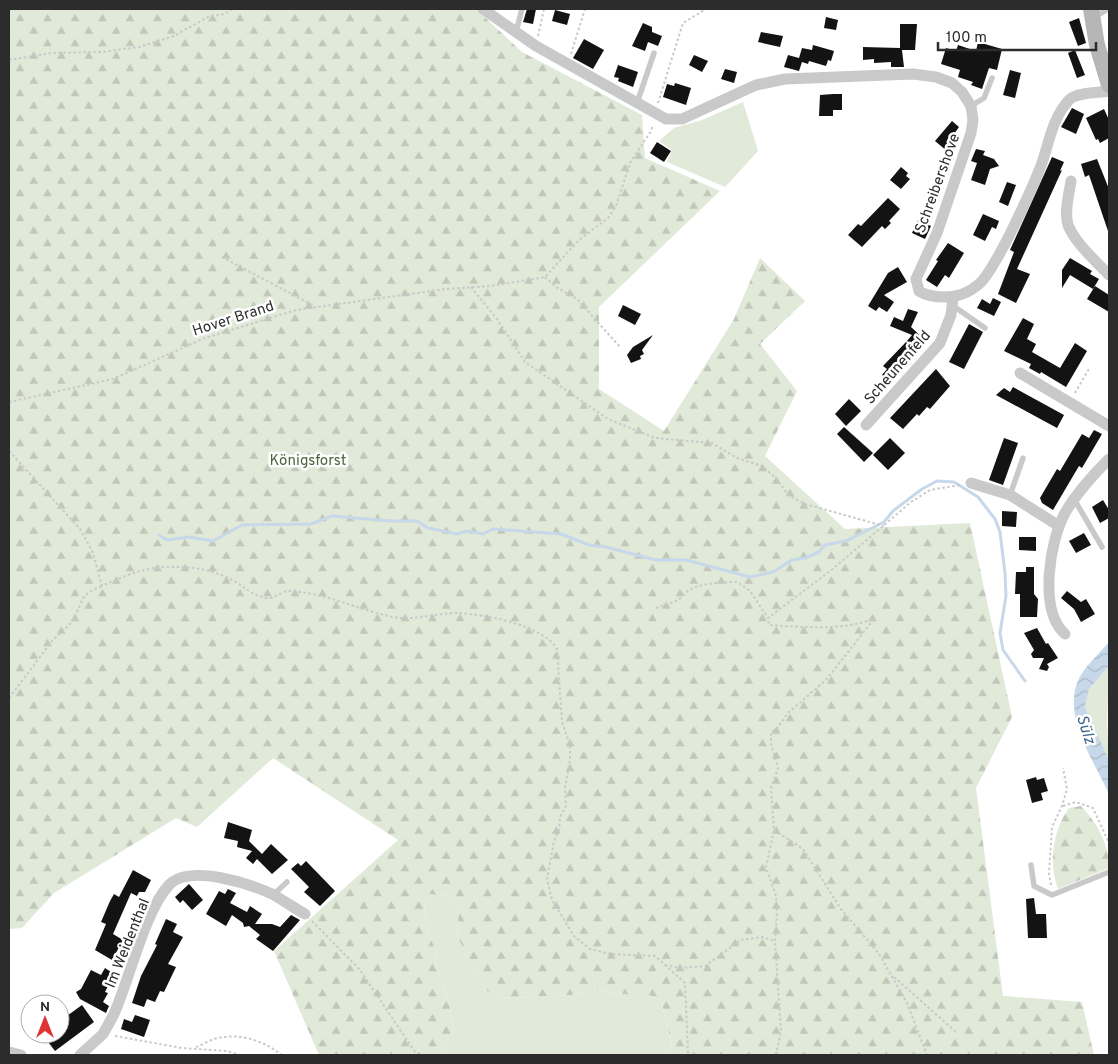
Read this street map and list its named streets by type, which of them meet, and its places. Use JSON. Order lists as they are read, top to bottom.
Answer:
{
  "streets": {
    "street": ["Schreibershove", "Scheunenfeld", "Im Weidenthal"],
    "path": ["Hover Brand"]
  },
  "crossings": [
    ["Schreibershove", "Scheunenfeld"]
  ],
  "water": ["Sülz"],
  "parks": ["Königsforst"],
  "scale_bar": "100 m",
  "north": "top"
}
